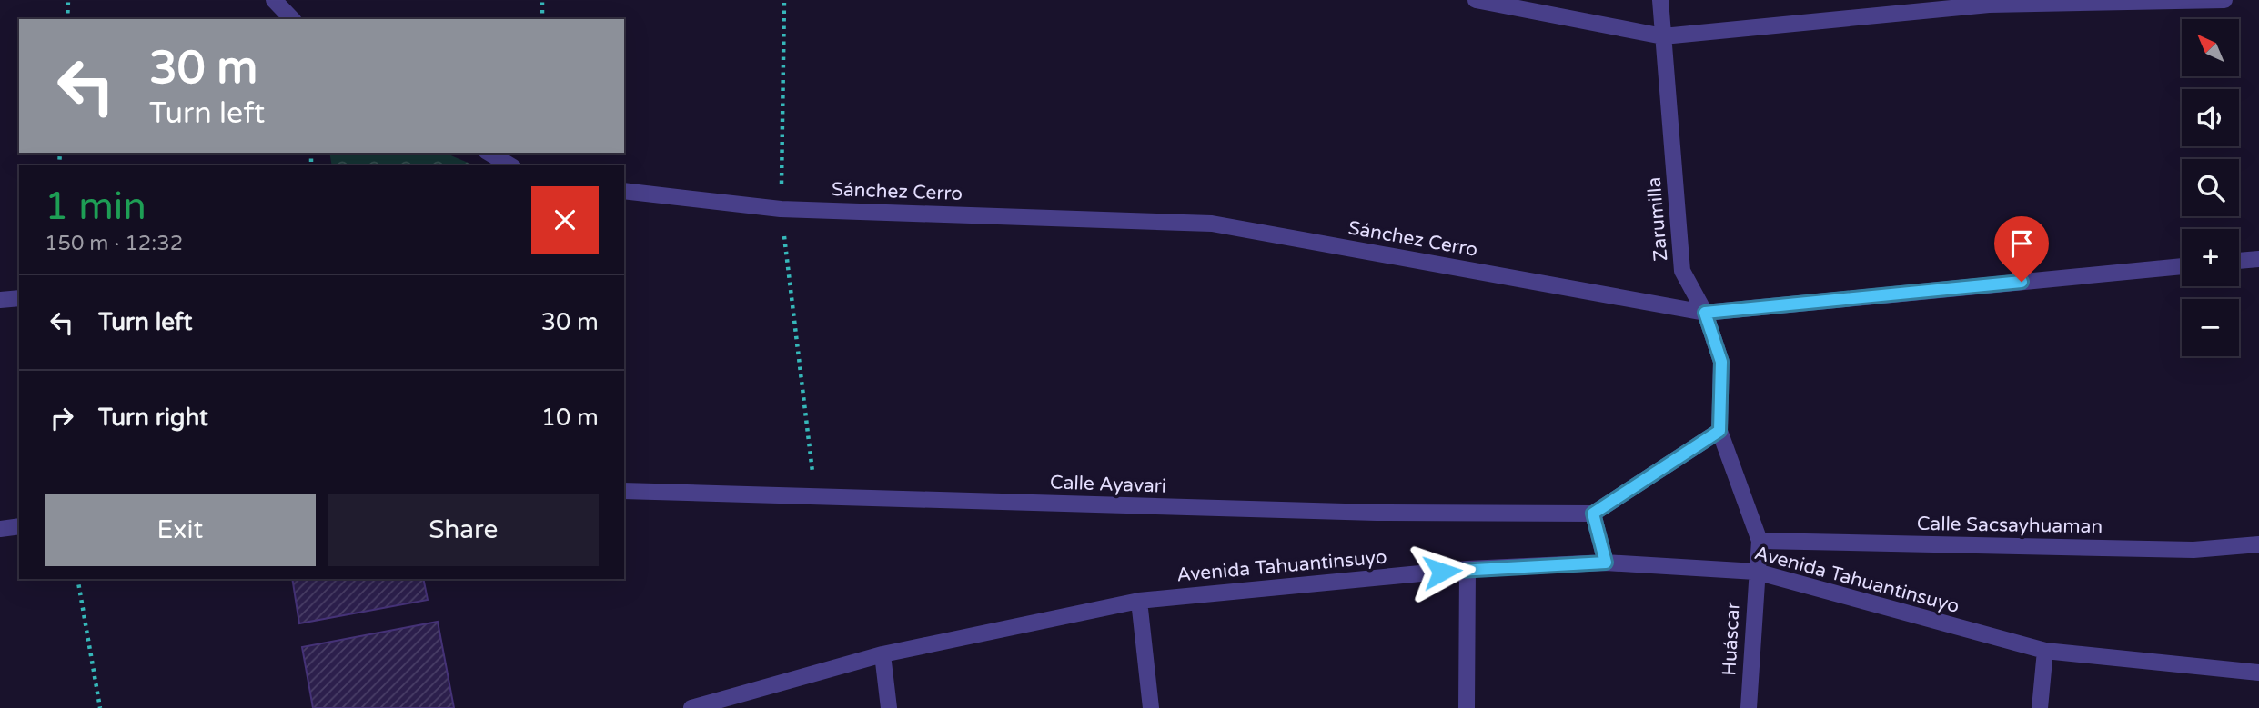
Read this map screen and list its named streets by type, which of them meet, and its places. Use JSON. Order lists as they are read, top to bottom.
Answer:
{
  "streets": {
    "street": [
      "Sánchez Cerro",
      "Zarumilla",
      "Calle Ayavari",
      "Calle Sacsayhuaman",
      "Avenida Tahuantinsuyo",
      "Huáscar"
    ]
  },
  "crossings": [
    ["Sánchez Cerro", "Zarumilla"],
    ["Zarumilla", "Calle Sacsayhuaman"],
    ["Zarumilla", "Avenida Tahuantinsuyo"],
    ["Zarumilla", "Huáscar"],
    ["Avenida Tahuantinsuyo", "Huáscar"]
  ],
  "north": "top left",
  "page": {
    "map_buttons": ["+", "−"],
    "turn": ["30 m", "Turn left"],
    "heading": ["1 min", "150 m · 12:32"],
    "list": [
      {
        "name": "Turn left",
        "value": "30 m"
      },
      {
        "name": "Turn right",
        "value": "10 m"
      }
    ],
    "buttons": ["Exit", "Share"]
  }
}
